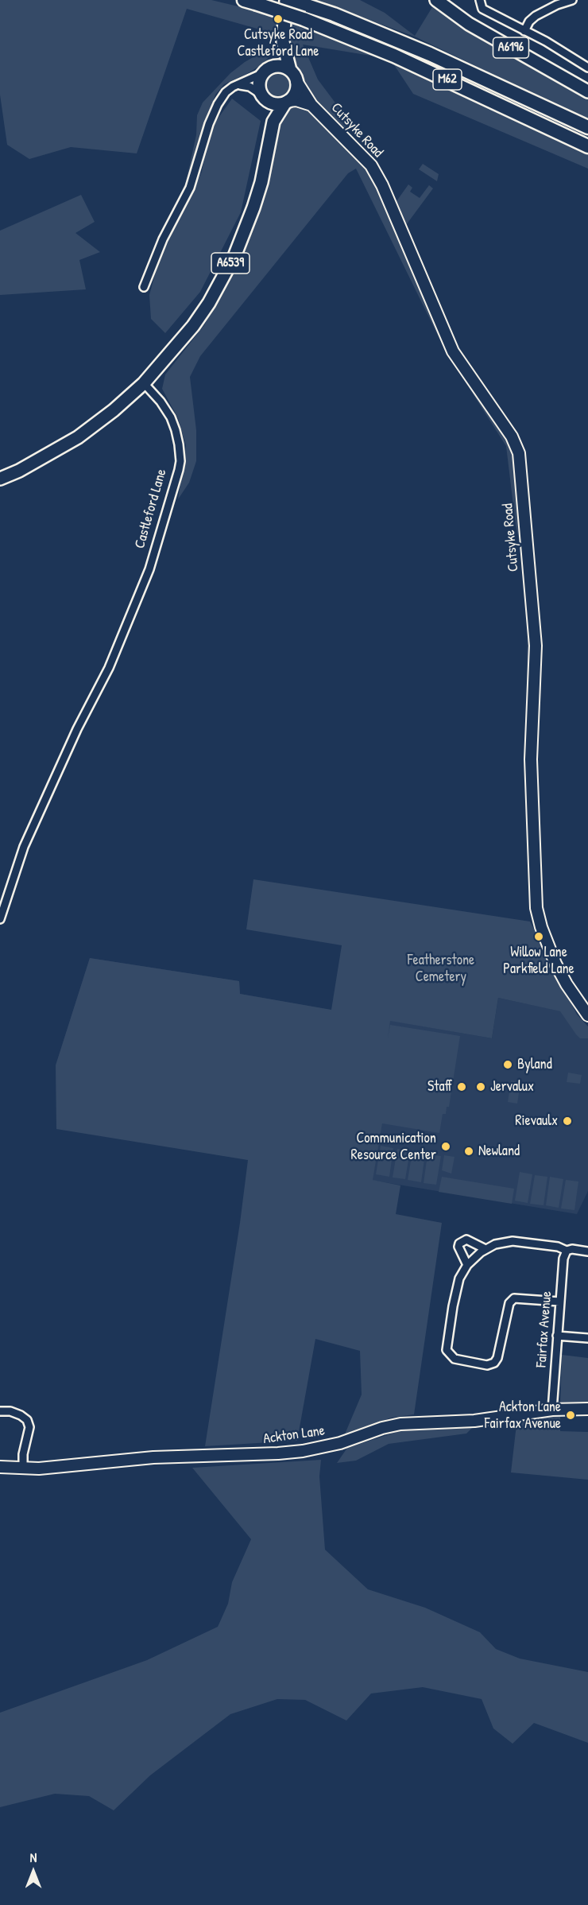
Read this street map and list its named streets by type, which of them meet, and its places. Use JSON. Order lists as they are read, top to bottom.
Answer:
{
  "streets": {
    "highway": ["M62"],
    "main road": [
      "A6196",
      "Cutsyke Road",
      "A6539",
      "Ackton Lane"
    ],
    "street": ["Castleford Lane", "Fairfax Avenue"]
  },
  "crossings": [
    ["Cutsyke Road", "A6539"],
    ["A6539", "Castleford Lane"],
    ["Fairfax Avenue", "Ackton Lane"]
  ],
  "parks": ["Featherstone Cemetery"],
  "places": [
    "Cutsyke Road Castleford Lane",
    "Willow Lane Parkfield Lane",
    "Byland",
    "Staff",
    "Jervalux",
    "Rievaulx",
    "Communication Resource Center",
    "Newland",
    "Ackton Lane Fairfax Avenue"
  ],
  "north": "top"
}
